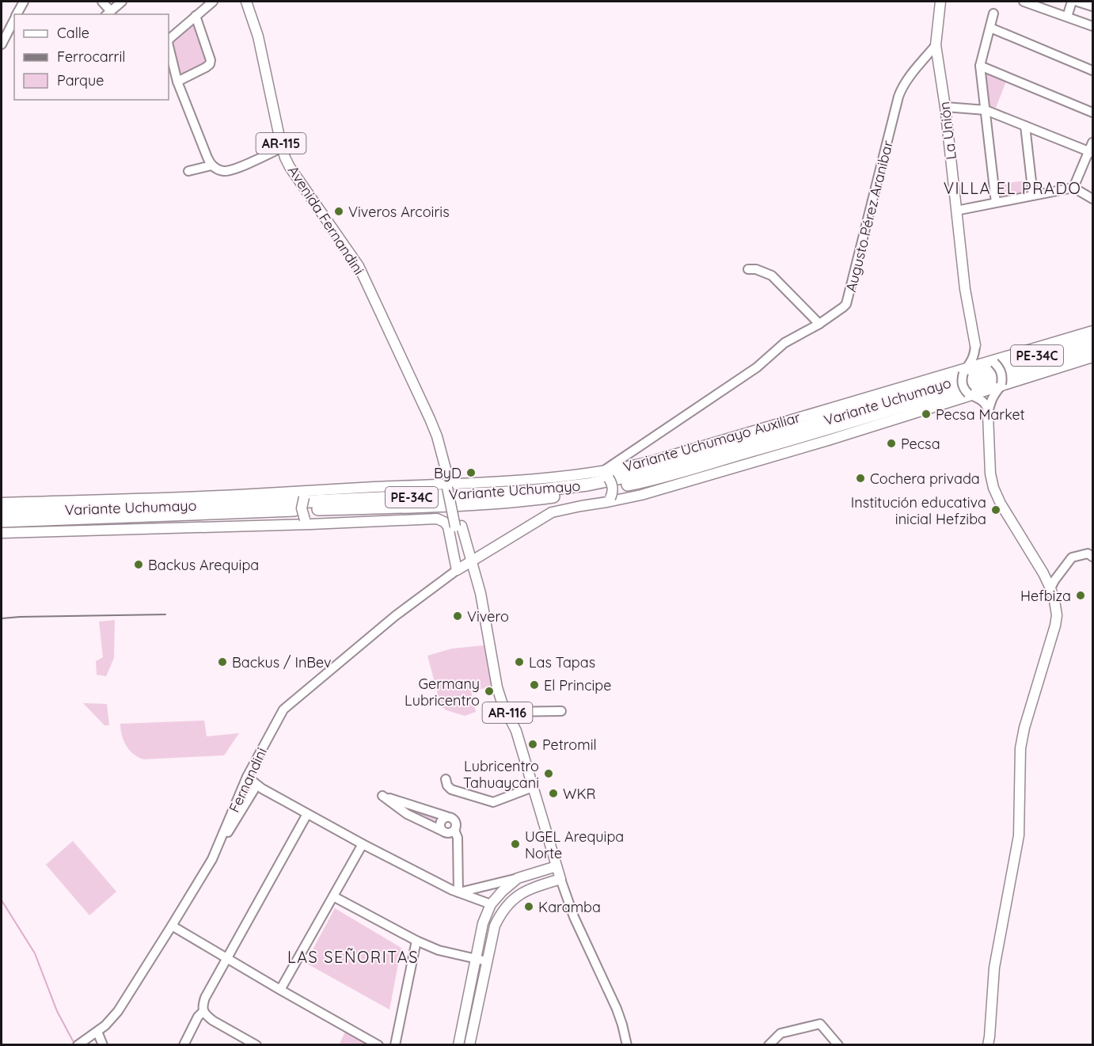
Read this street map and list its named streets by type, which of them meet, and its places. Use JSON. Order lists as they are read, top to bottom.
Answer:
{
  "streets": {
    "highway": ["PE-34C", "Variante Uchumayo"],
    "main road": [
      "La Unión",
      "AR-115",
      "Avenida Fernandini",
      "Variante Uchumayo Auxiliar",
      "AR-116"
    ],
    "street": ["Augusto Pérez Aranibar", "Fernandini"]
  },
  "crossings": [
    ["La Unión", "Augusto Pérez Aranibar"],
    ["La Unión", "Variante Uchumayo Auxiliar"],
    ["Augusto Pérez Aranibar", "Variante Uchumayo"],
    ["Augusto Pérez Aranibar", "Variante Uchumayo Auxiliar"],
    ["Avenida Fernandini", "Variante Uchumayo"],
    ["Avenida Fernandini", "AR-116"],
    ["Variante Uchumayo", "Variante Uchumayo Auxiliar"],
    ["Variante Uchumayo", "AR-116"],
    ["Variante Uchumayo", "Fernandini"],
    ["AR-116", "Fernandini"]
  ],
  "districts": ["VILLA EL PRADO", "LAS SEÑORITAS"],
  "places": [
    "Viveros Arcoiris",
    "Pecsa Market",
    "Pecsa",
    "ByD",
    "Cochera privada",
    "Institución educativa inicial Hefziba",
    "Backus Arequipa",
    "Hefbiza",
    "Vivero",
    "Backus / InBev",
    "Las Tapas",
    "El Principe",
    "Germany Lubricentro",
    "Petromil",
    "Lubricentro Tahuaycani",
    "WKR",
    "UGEL Arequipa Norte",
    "Karamba"
  ],
  "legend": ["Calle", "Ferrocarril", "Parque"]
}
